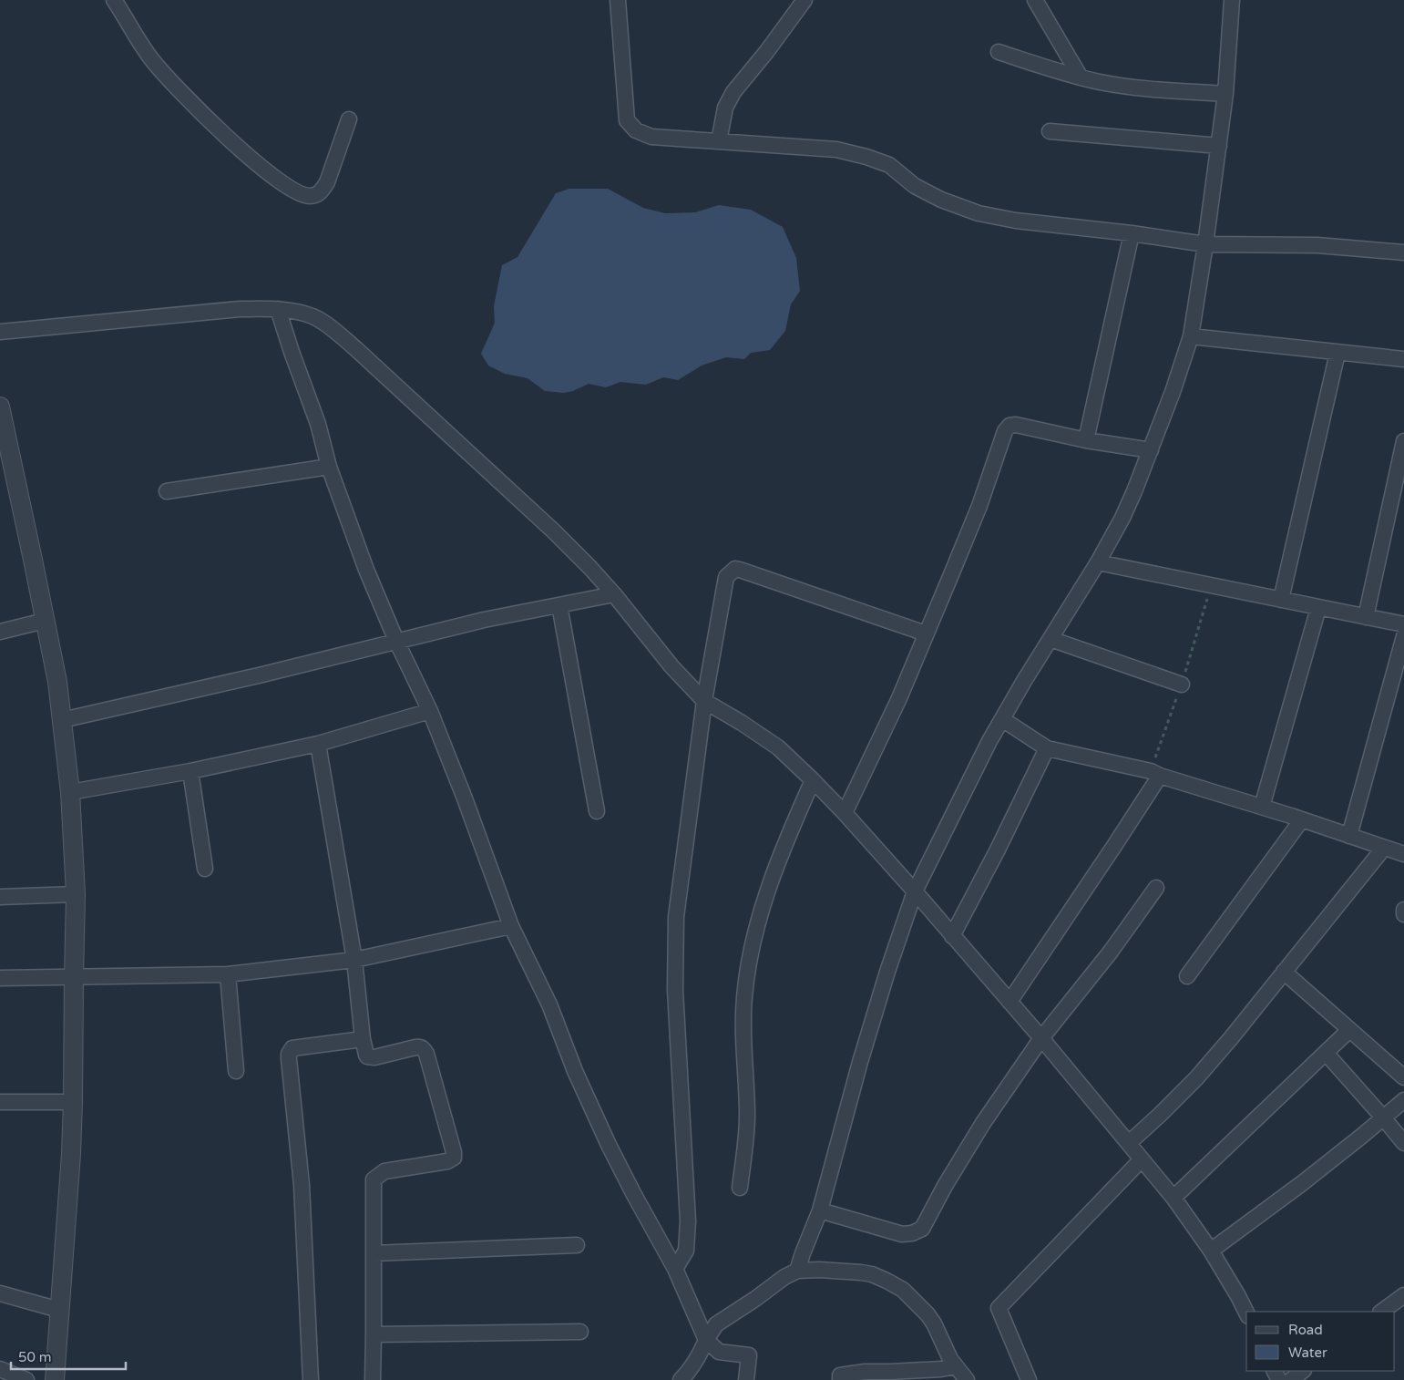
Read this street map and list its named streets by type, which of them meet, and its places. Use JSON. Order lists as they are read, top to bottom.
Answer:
{
  "legend": ["Road", "Water"],
  "scale_bar": "50 m"
}
